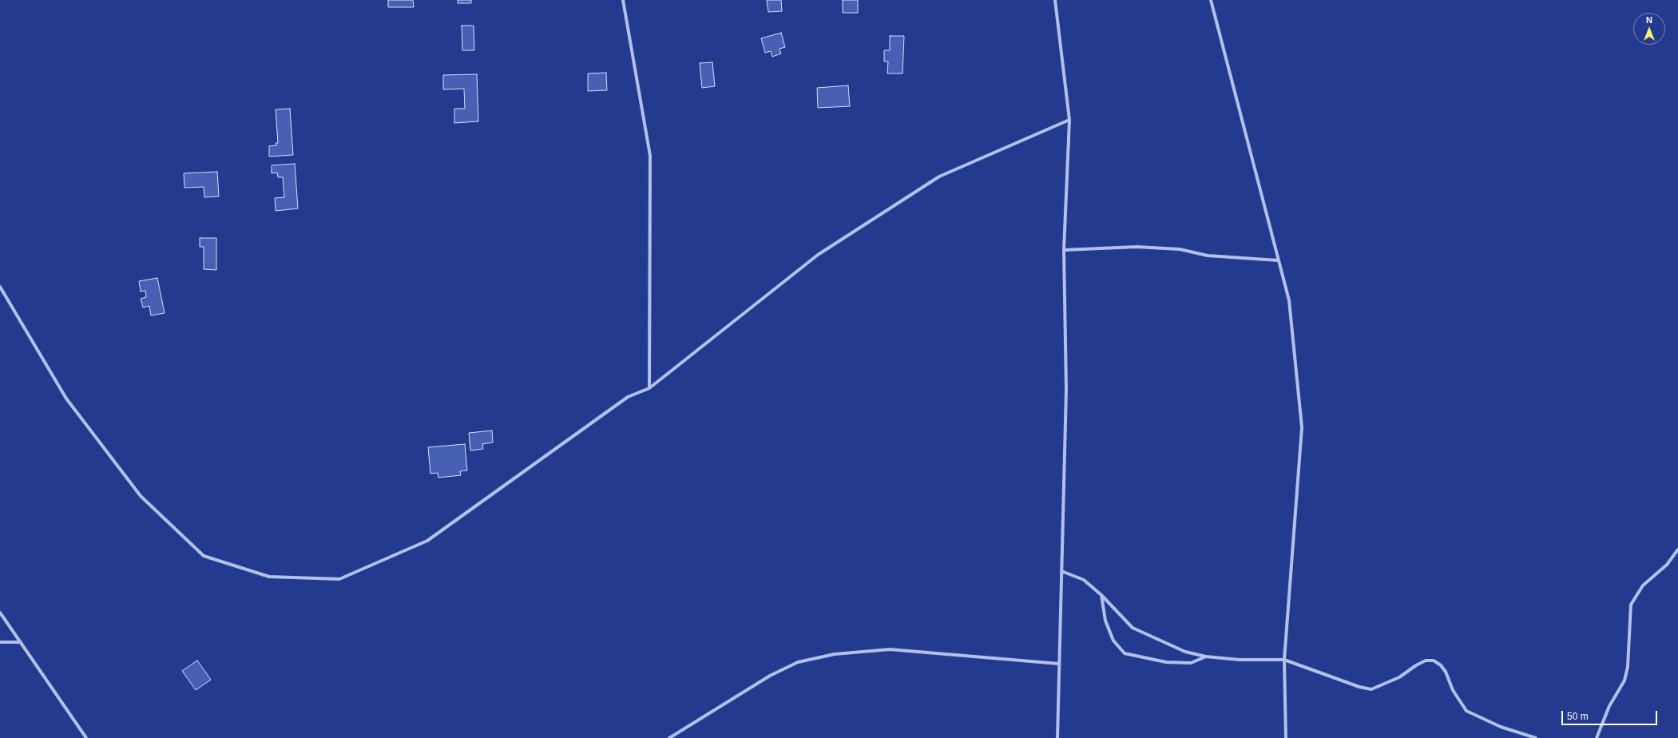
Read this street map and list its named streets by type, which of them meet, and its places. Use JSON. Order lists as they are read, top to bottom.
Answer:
{
  "scale_bar": "50 m",
  "north": "top"
}
